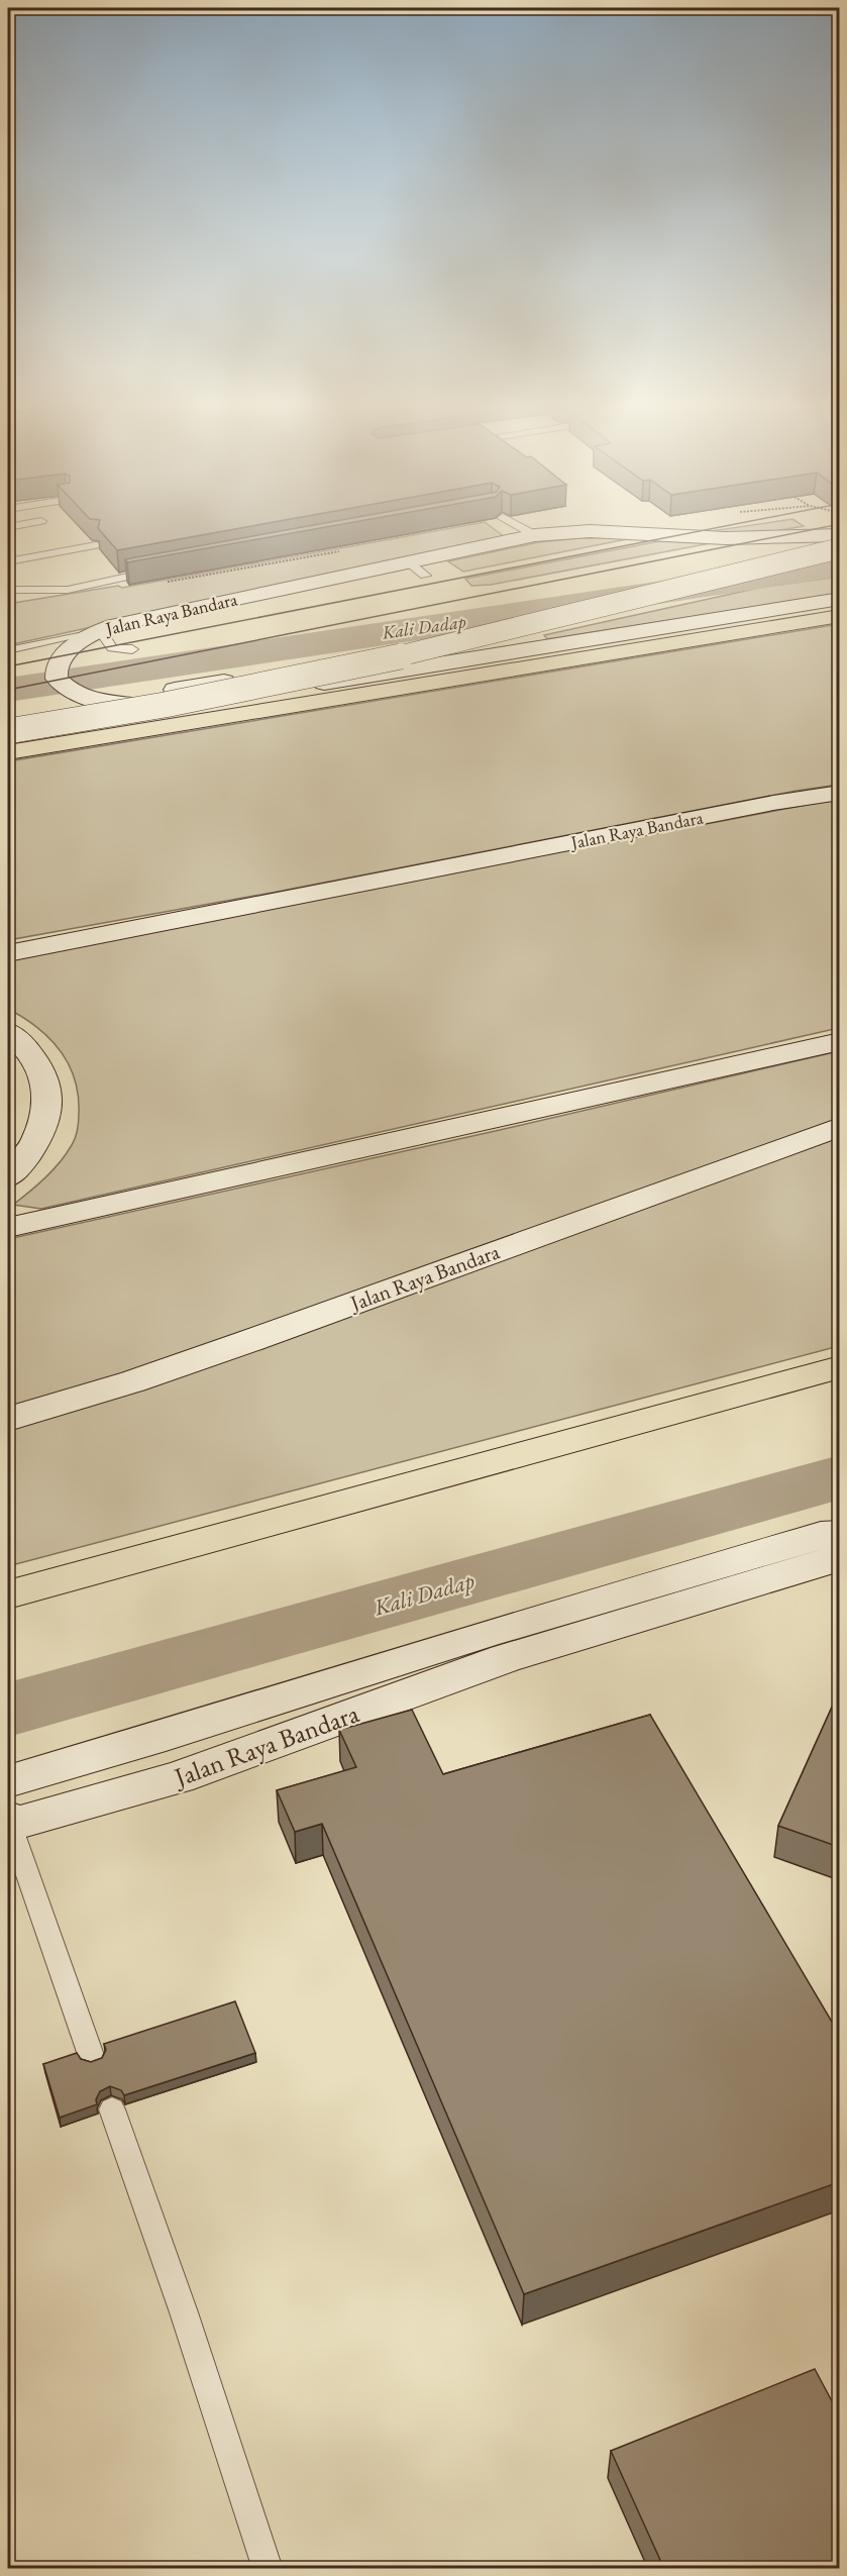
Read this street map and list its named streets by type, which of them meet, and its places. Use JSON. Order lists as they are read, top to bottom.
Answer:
{
  "streets": {
    "street": ["Jalan Raya Bandara"]
  },
  "water": ["Kali Dadap"]
}
